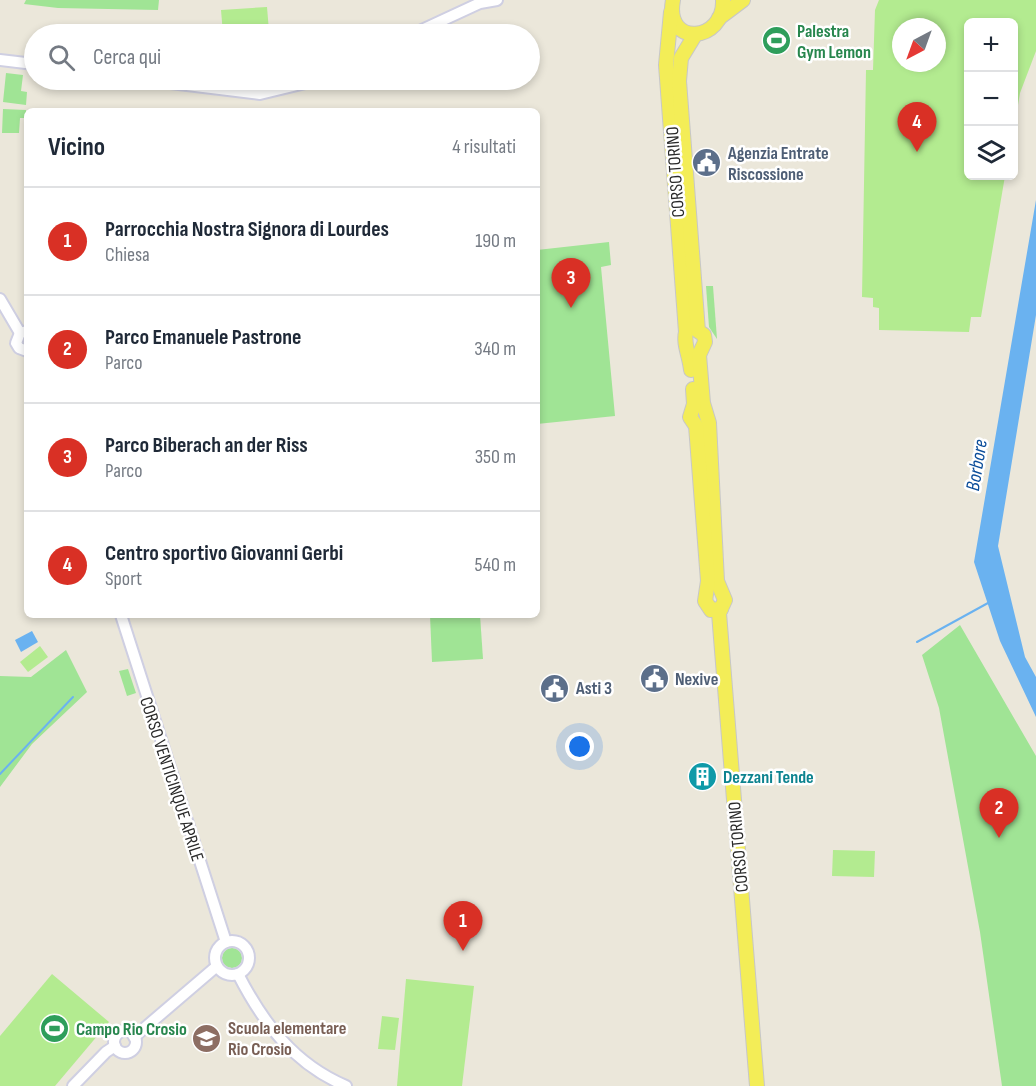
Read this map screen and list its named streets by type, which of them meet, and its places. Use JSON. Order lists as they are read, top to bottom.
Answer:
{
  "streets": {
    "main road": ["CORSO TORINO"],
    "street": ["CORSO VENTICINQUE APRILE"]
  },
  "water": ["Borbore"],
  "places": {
    "sports": ["Palestra Gym Lemon", "Campo Rio Crosio"],
    "public building": ["Agenzia Entrate Riscossione", "Nexive", "Asti 3"],
    "building": ["Dezzani Tende"],
    "school or university": ["Scuola elementare Rio Crosio"]
  },
  "north": "bottom left",
  "page": {
    "map_buttons": ["+", "−"],
    "search": "Cerca qui",
    "pins": [
      "4",
      "3",
      "2",
      "1"
    ],
    "heading": ["Vicino", "4 risultati"],
    "list": [
      {
        "mark": "1",
        "name": "Parrocchia Nostra Signora di Lourdes",
        "note": "Chiesa",
        "value": "190 m"
      },
      {
        "mark": "2",
        "name": "Parco Emanuele Pastrone",
        "note": "Parco",
        "value": "340 m"
      },
      {
        "mark": "3",
        "name": "Parco Biberach an der Riss",
        "note": "Parco",
        "value": "350 m"
      },
      {
        "mark": "4",
        "name": "Centro sportivo Giovanni Gerbi",
        "note": "Sport",
        "value": "540 m"
      }
    ]
  }
}
